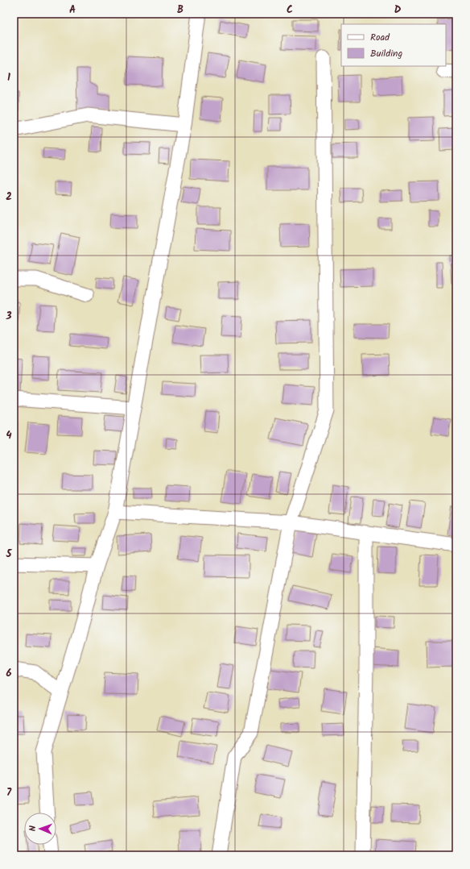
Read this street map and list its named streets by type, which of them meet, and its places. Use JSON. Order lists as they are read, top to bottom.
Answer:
{
  "legend": ["Road", "Building"],
  "north": "left",
  "grid": {
    "columns": [
      "A",
      "B",
      "C",
      "D"
    ],
    "rows": [
      "1",
      "2",
      "3",
      "4",
      "5",
      "6",
      "7"
    ]
  }
}
